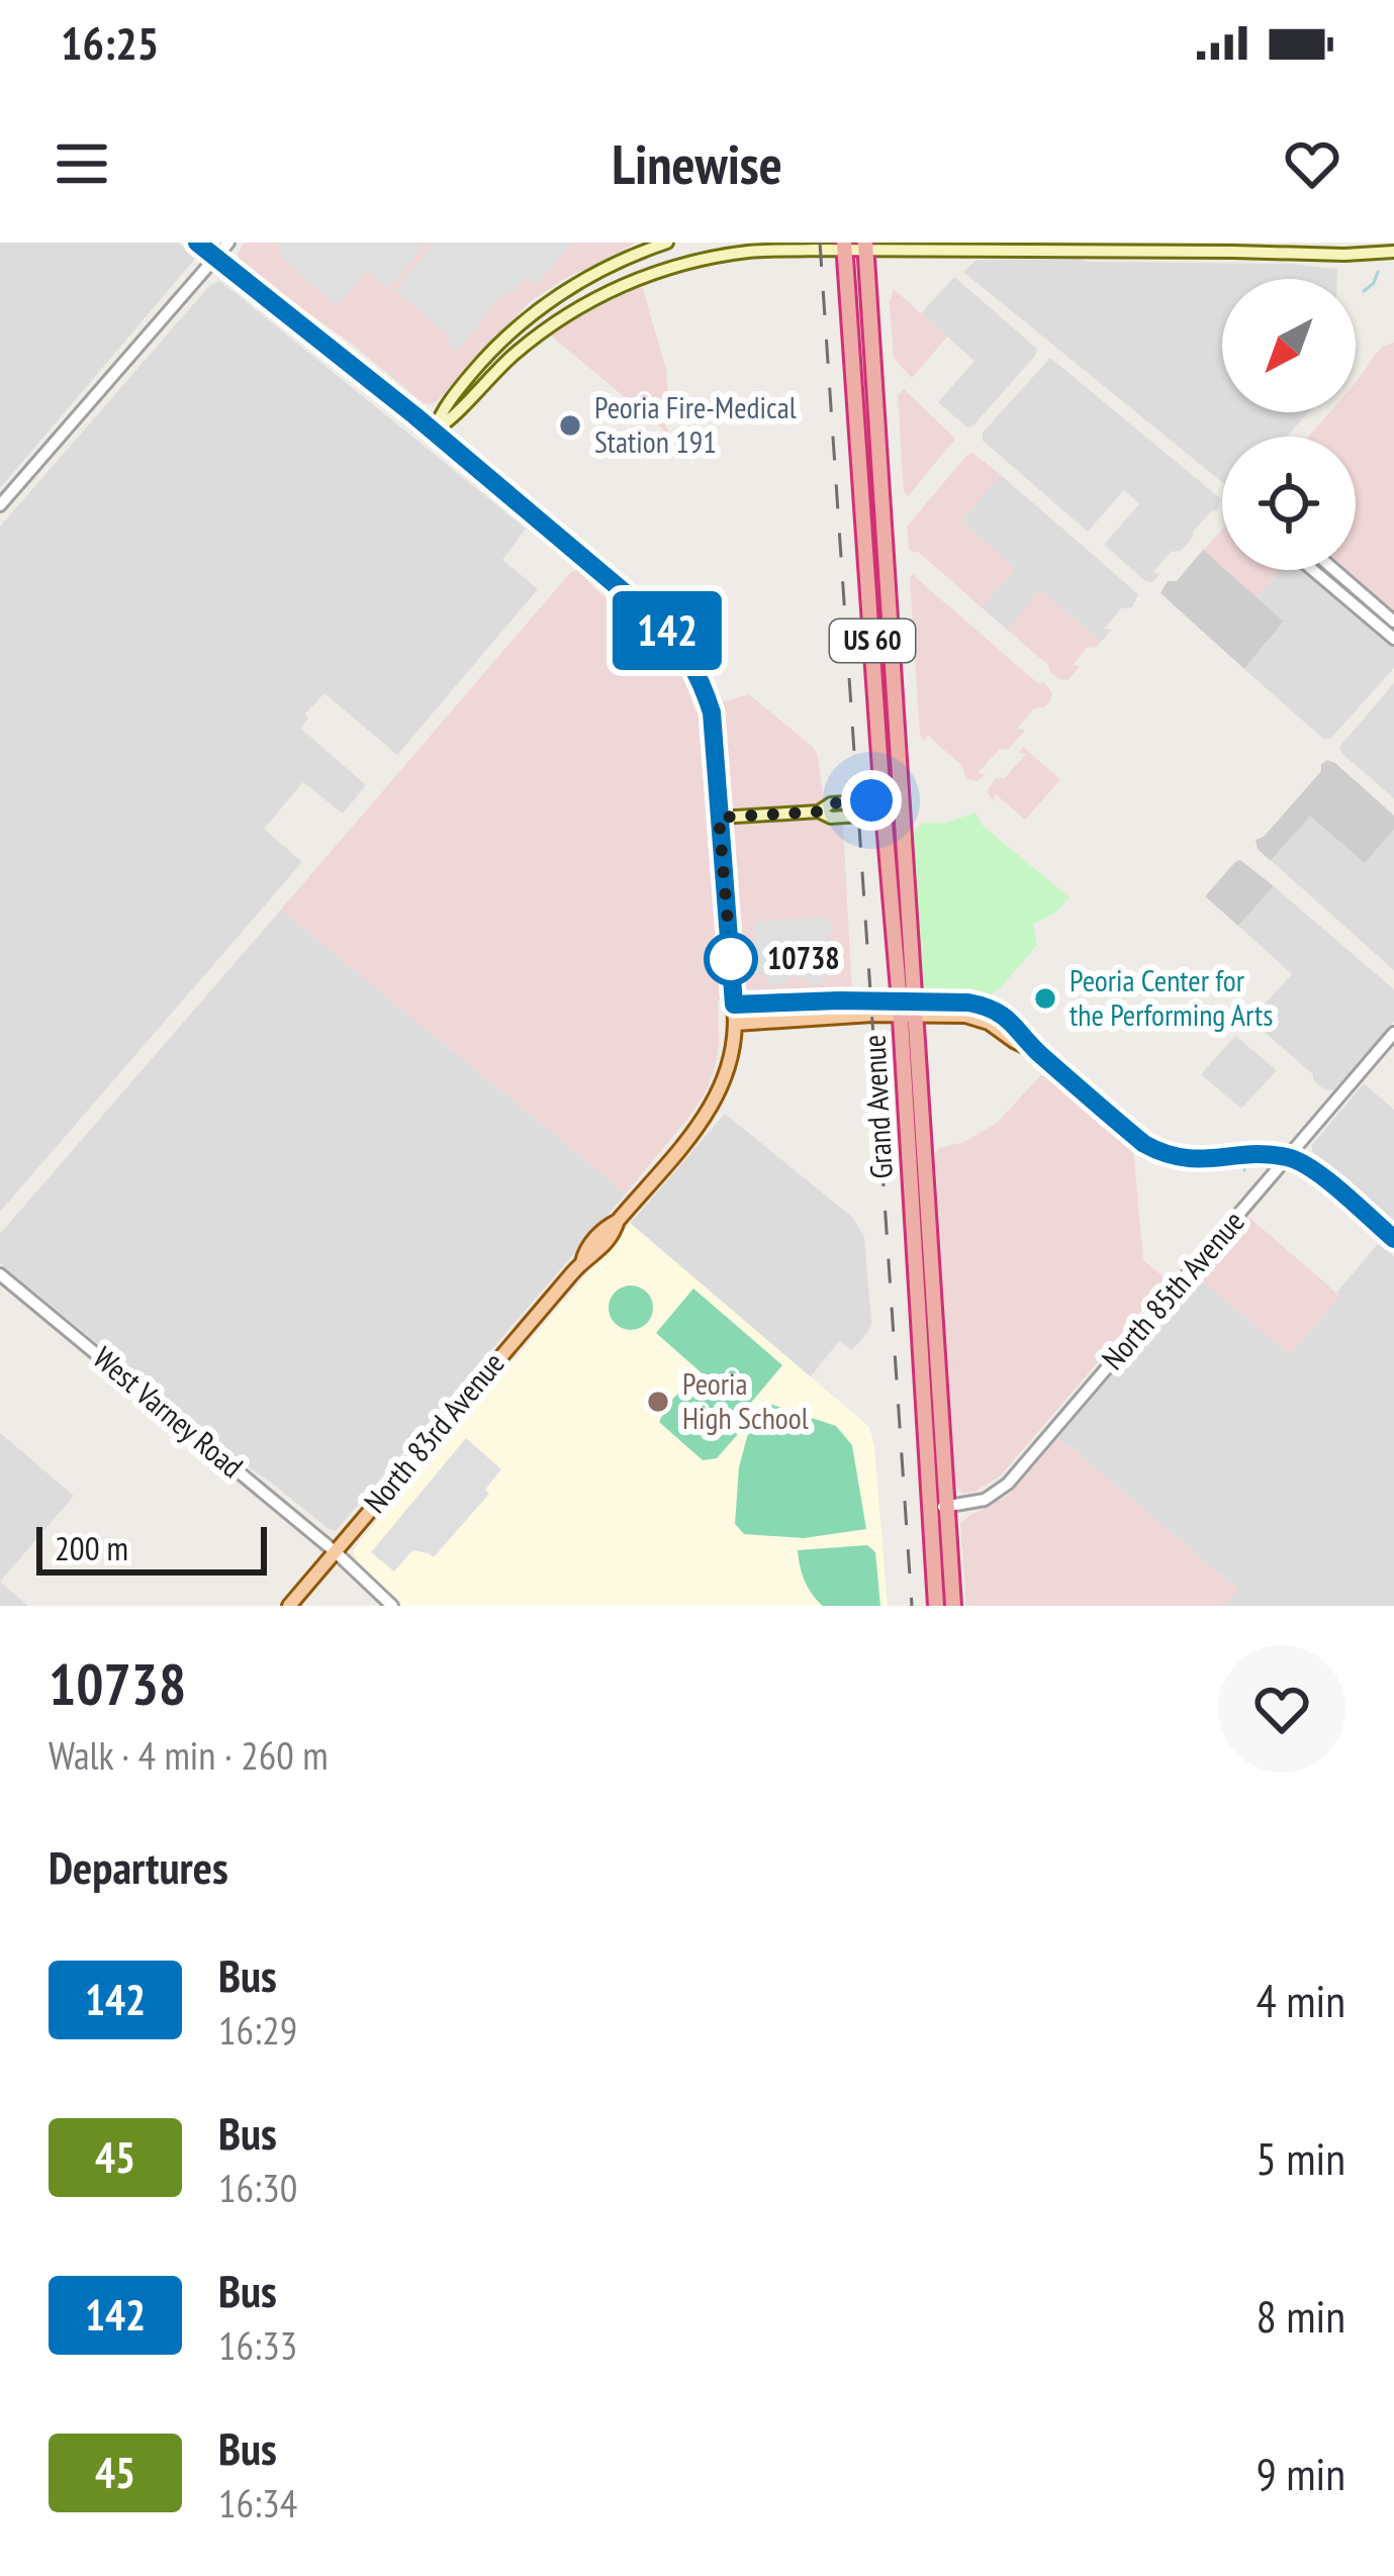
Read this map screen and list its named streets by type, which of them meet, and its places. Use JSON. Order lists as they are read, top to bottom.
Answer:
{
  "streets": {
    "highway": ["US 60", "Grand Avenue"],
    "main road": ["North 83rd Avenue"],
    "street": ["North 85th Avenue", "West Varney Road"]
  },
  "crossings": [
    ["Grand Avenue", "North 85th Avenue"],
    ["West Varney Road", "North 83rd Avenue"]
  ],
  "places": [
    "Peoria Fire-Medical Station 191",
    "10738",
    "Peoria Center for the Performing Arts",
    "Peoria High School"
  ],
  "lines": ["bus line 142"],
  "scale_bar": "200 m",
  "north": "bottom left",
  "page": {
    "status": "16:25",
    "header": "Linewise",
    "on_map": "142",
    "scale": "200 m",
    "heading": [
      ["10738", "Walk · 4 min · 260 m"],
      "Departures"
    ],
    "list": [
      {
        "mark": "142",
        "name": "Bus",
        "note": "16:29",
        "value": "4 min"
      },
      {
        "mark": "45",
        "name": "Bus",
        "note": "16:30",
        "value": "5 min"
      },
      {
        "mark": "142",
        "name": "Bus",
        "note": "16:33",
        "value": "8 min"
      },
      {
        "mark": "45",
        "name": "Bus",
        "note": "16:34",
        "value": "9 min"
      }
    ]
  }
}
